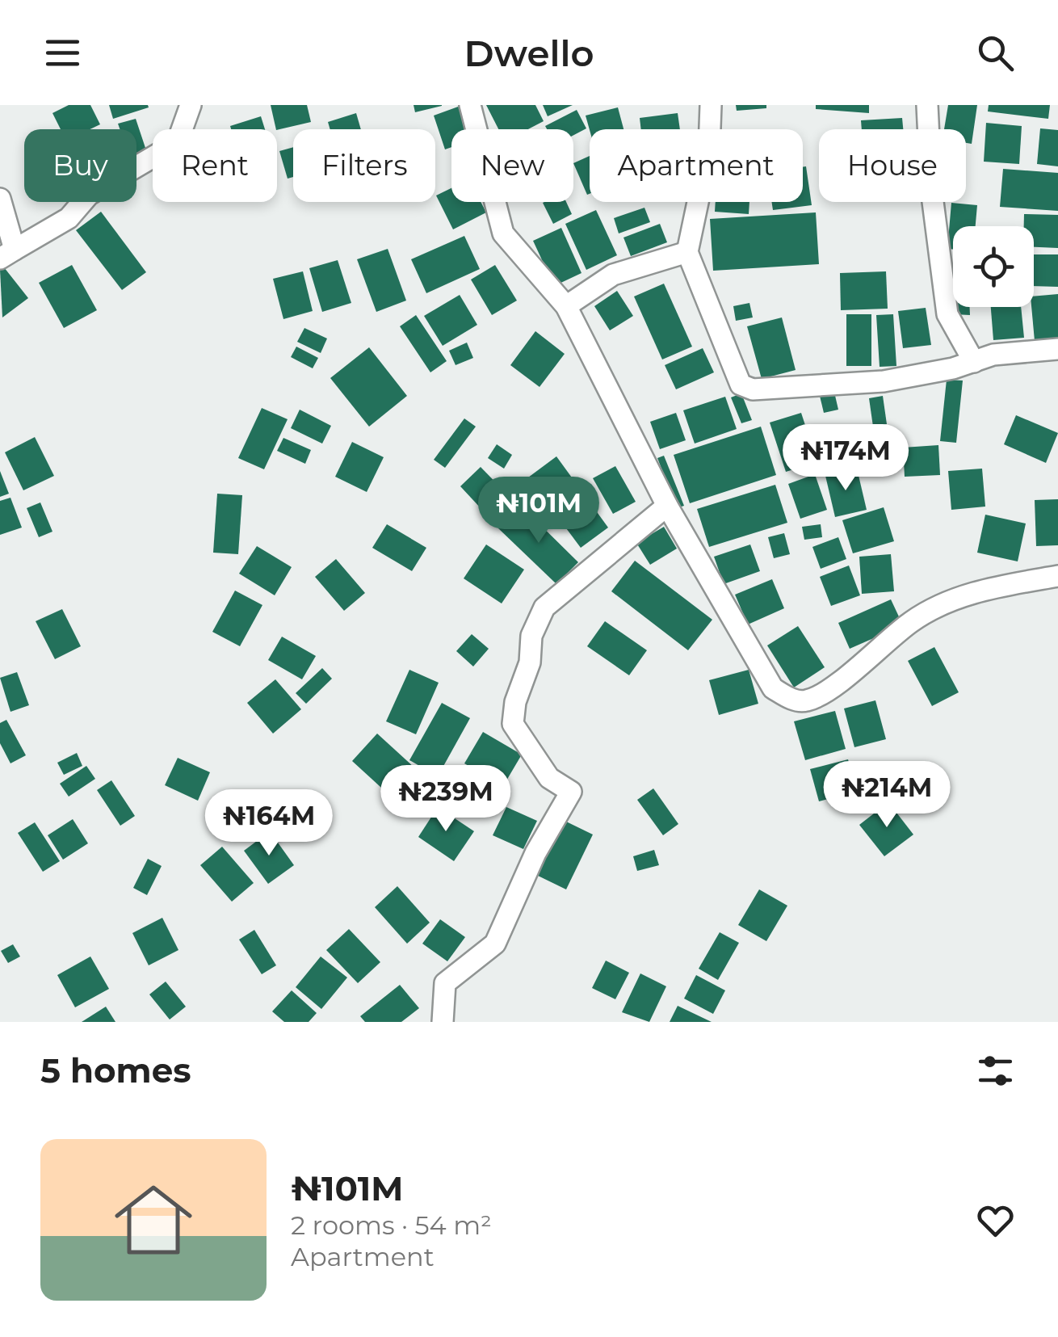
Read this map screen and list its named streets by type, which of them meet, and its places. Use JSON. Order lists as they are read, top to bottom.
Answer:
{
  "page": {
    "header": "Dwello",
    "chip": [
      "Buy",
      "Rent",
      "Filters",
      "New",
      "Apartment",
      "House"
    ],
    "price": [
      "₦174M",
      "₦101M",
      "₦214M",
      "₦239M",
      "₦164M"
    ],
    "heading": "5 homes",
    "list": [
      {
        "name": "₦101M",
        "note": "2 rooms · 54 m² · Apartment"
      }
    ]
  }
}
